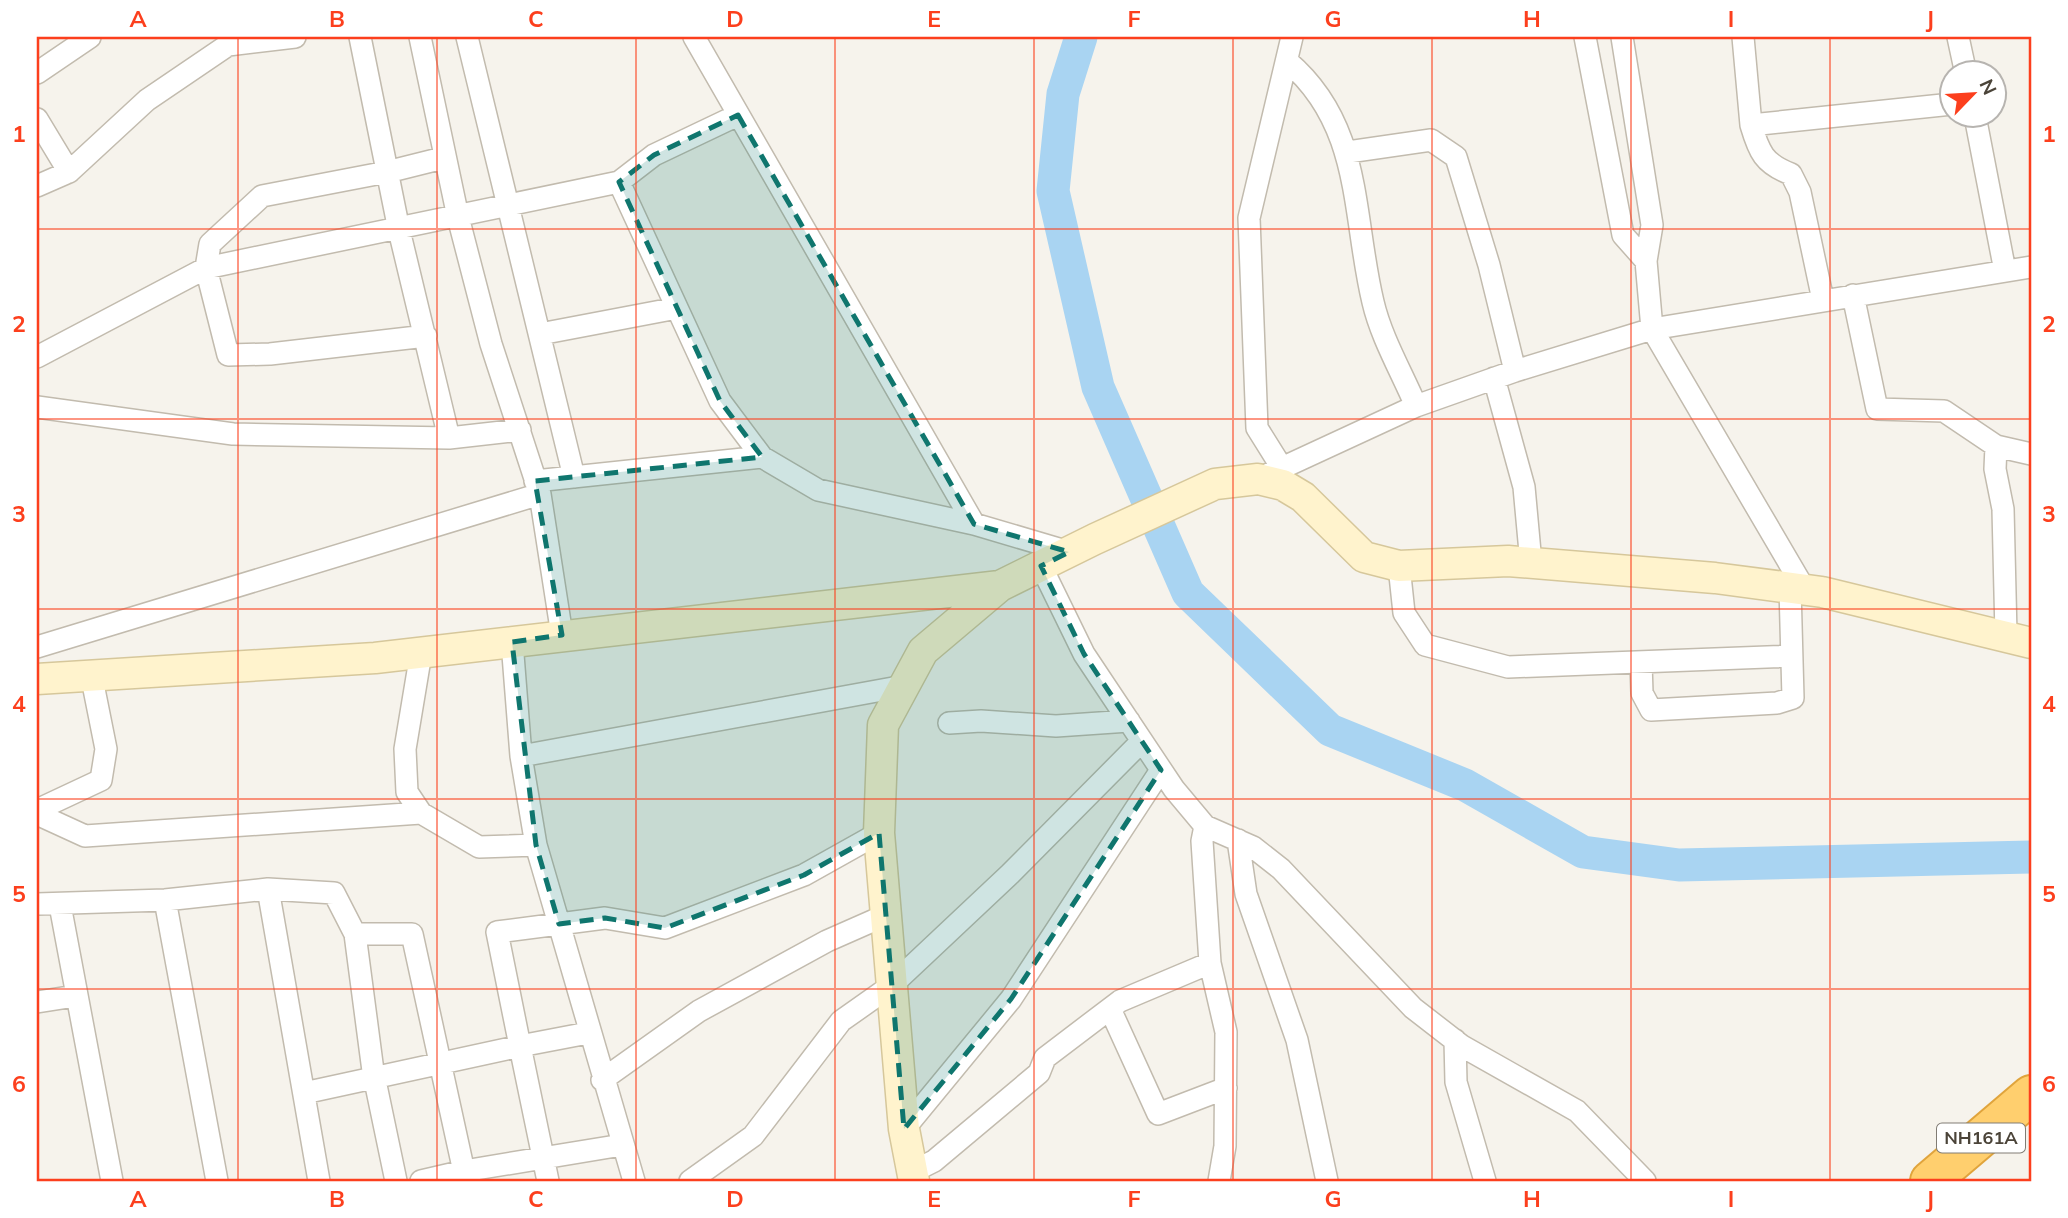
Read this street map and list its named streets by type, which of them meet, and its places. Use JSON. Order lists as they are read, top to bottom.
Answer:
{
  "streets": {
    "highway": ["NH161A"]
  },
  "north": "top right",
  "grid": {
    "columns": [
      "A",
      "B",
      "C",
      "D",
      "E",
      "F",
      "G",
      "H",
      "I",
      "J"
    ],
    "rows": [
      "1",
      "2",
      "3",
      "4",
      "5",
      "6"
    ]
  }
}
